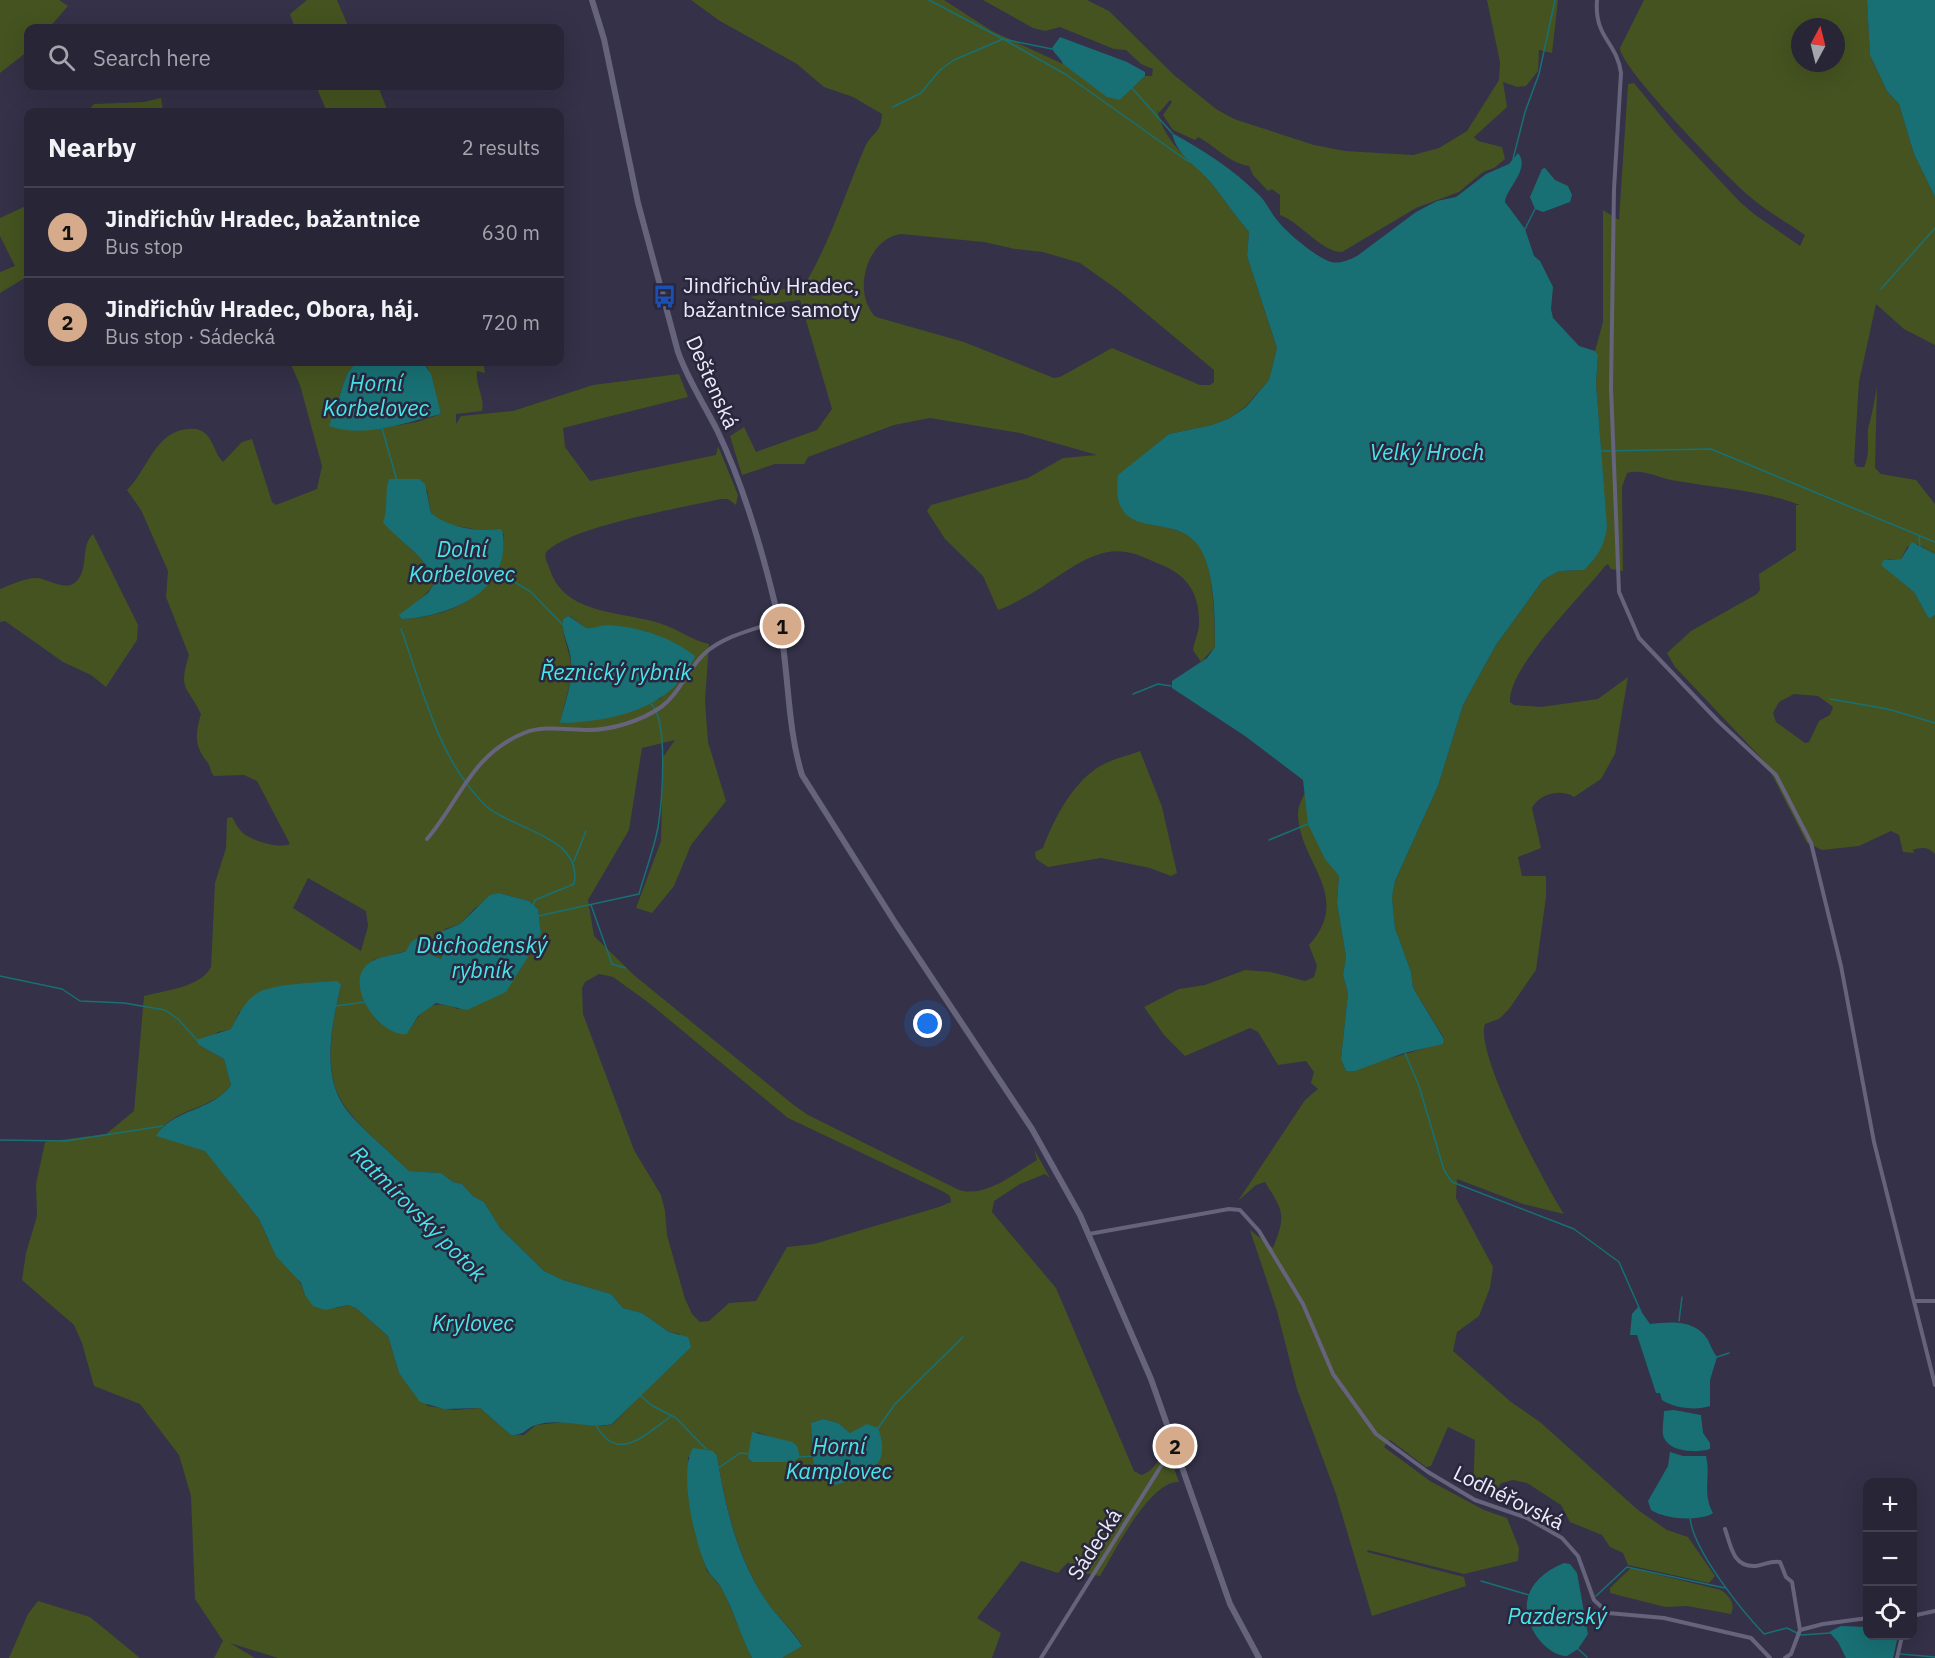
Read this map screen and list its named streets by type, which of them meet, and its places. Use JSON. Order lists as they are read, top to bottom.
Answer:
{
  "streets": {
    "main road": ["Deštenská"],
    "street": ["Lodhéřovská", "Sádecká"]
  },
  "crossings": [
    ["Deštenská", "Lodhéřovská"],
    ["Deštenská", "Sádecká"]
  ],
  "water": [
    "Horní Korbelovec",
    "Velký Hroch",
    "Dolní Korbelovec",
    "Řeznický rybník",
    "Důchodenský rybník",
    "Ratmírovský potok",
    "Krylovec",
    "Horní Kamplovec",
    "Pazderský"
  ],
  "places": {
    "bus stop": ["Jindřichův Hradec, bažantnice samoty"]
  },
  "north": "top",
  "page": {
    "search": "Search here",
    "heading": ["Nearby", "2 results"],
    "list": [
      {
        "mark": "1",
        "name": "Jindřichův Hradec, bažantnice",
        "note": "Bus stop",
        "value": "630 m"
      },
      {
        "mark": "2",
        "name": "Jindřichův Hradec, Obora, háj.",
        "note": "Bus stop · Sádecká",
        "value": "720 m"
      }
    ],
    "pins": ["1", "2"],
    "map_buttons": ["+", "−"]
  }
}
